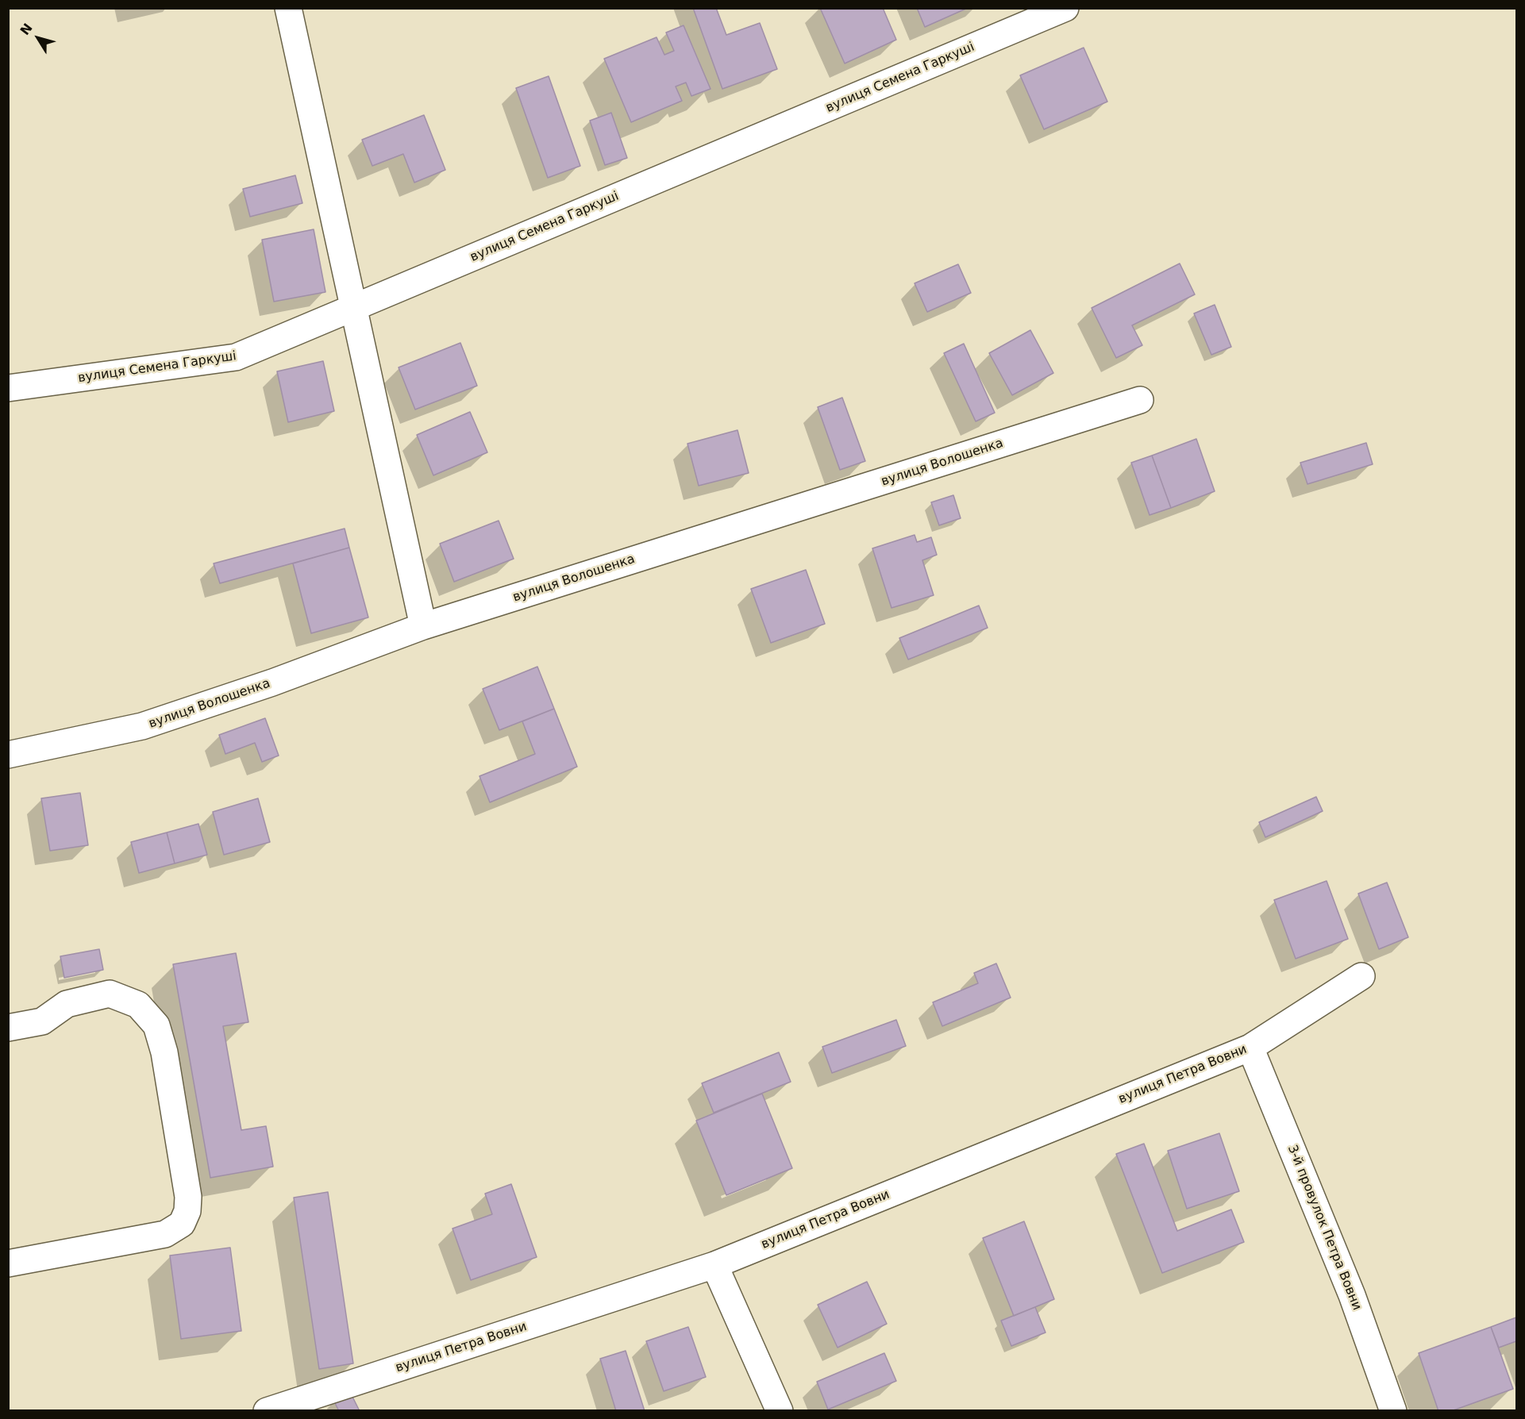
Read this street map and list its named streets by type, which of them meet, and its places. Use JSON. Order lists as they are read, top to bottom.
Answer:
{
  "streets": {
    "street": [
      "вулиця Семена Гаркуші",
      "вулиця Волошенка",
      "вулиця Петра Вовни",
      "3-й провулок Петра Вовни"
    ]
  },
  "crossings": [
    ["вулиця Петра Вовни", "3-й провулок Петра Вовни"]
  ],
  "north": "top left"
}
